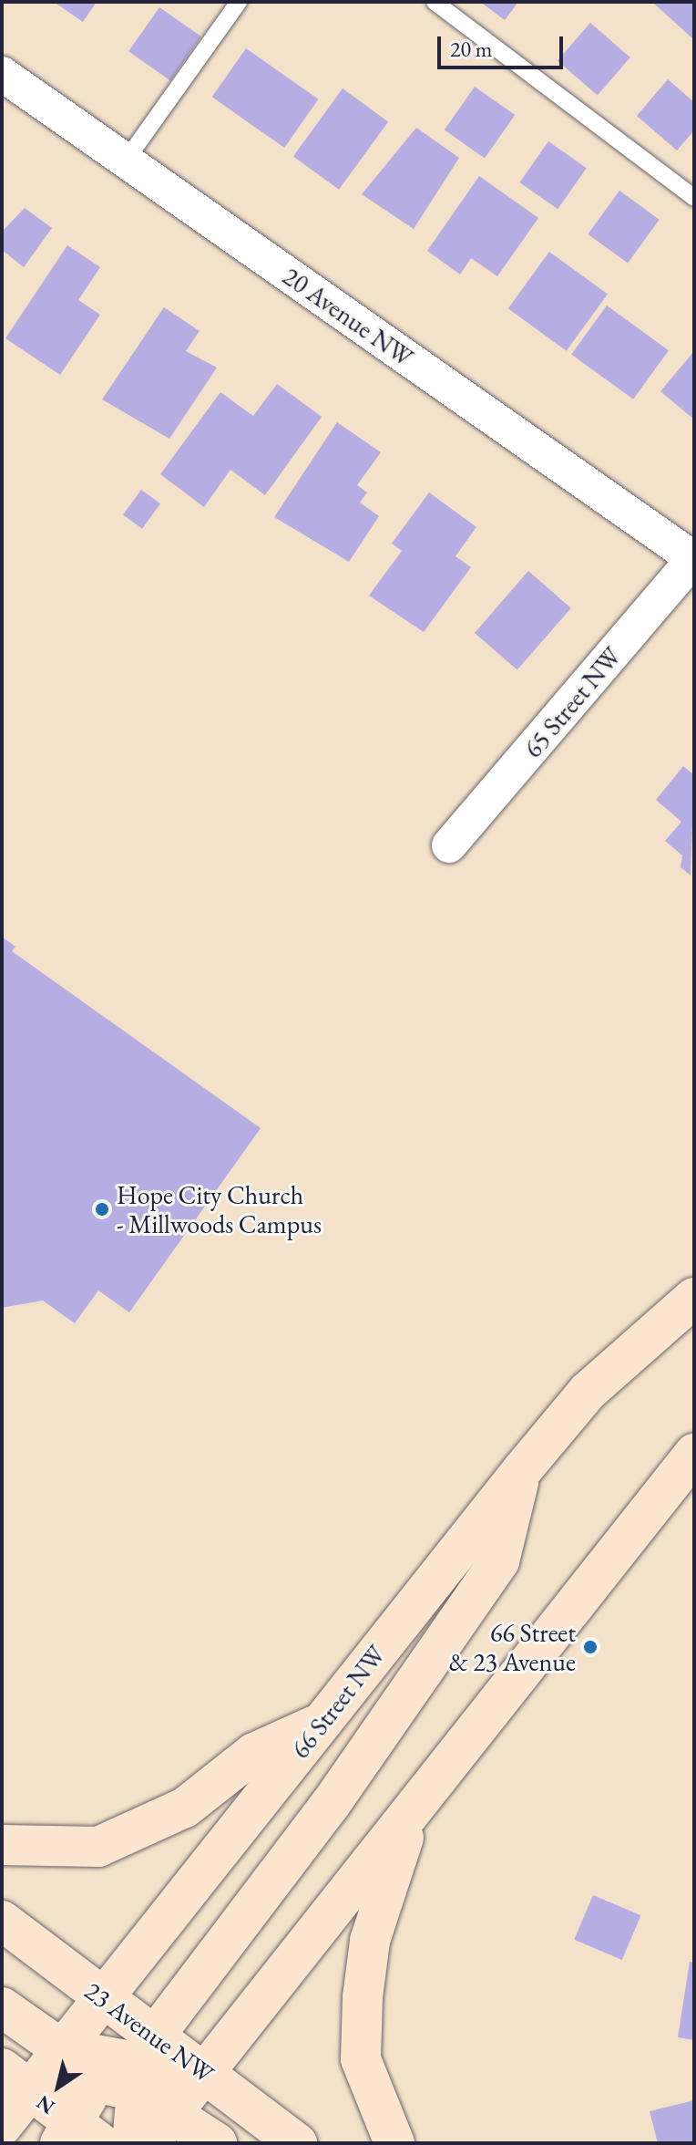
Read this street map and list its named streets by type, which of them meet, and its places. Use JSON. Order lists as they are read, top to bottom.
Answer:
{
  "streets": {
    "main road": ["66 Street NW", "23 Avenue NW"],
    "street": ["20 Avenue NW", "65 Street NW"]
  },
  "crossings": [
    ["20 Avenue NW", "65 Street NW"],
    ["66 Street NW", "23 Avenue NW"]
  ],
  "places": ["Hope City Church - Millwoods Campus", "66 Street & 23 Avenue"],
  "scale_bar": "20 m",
  "north": "bottom left"
}
